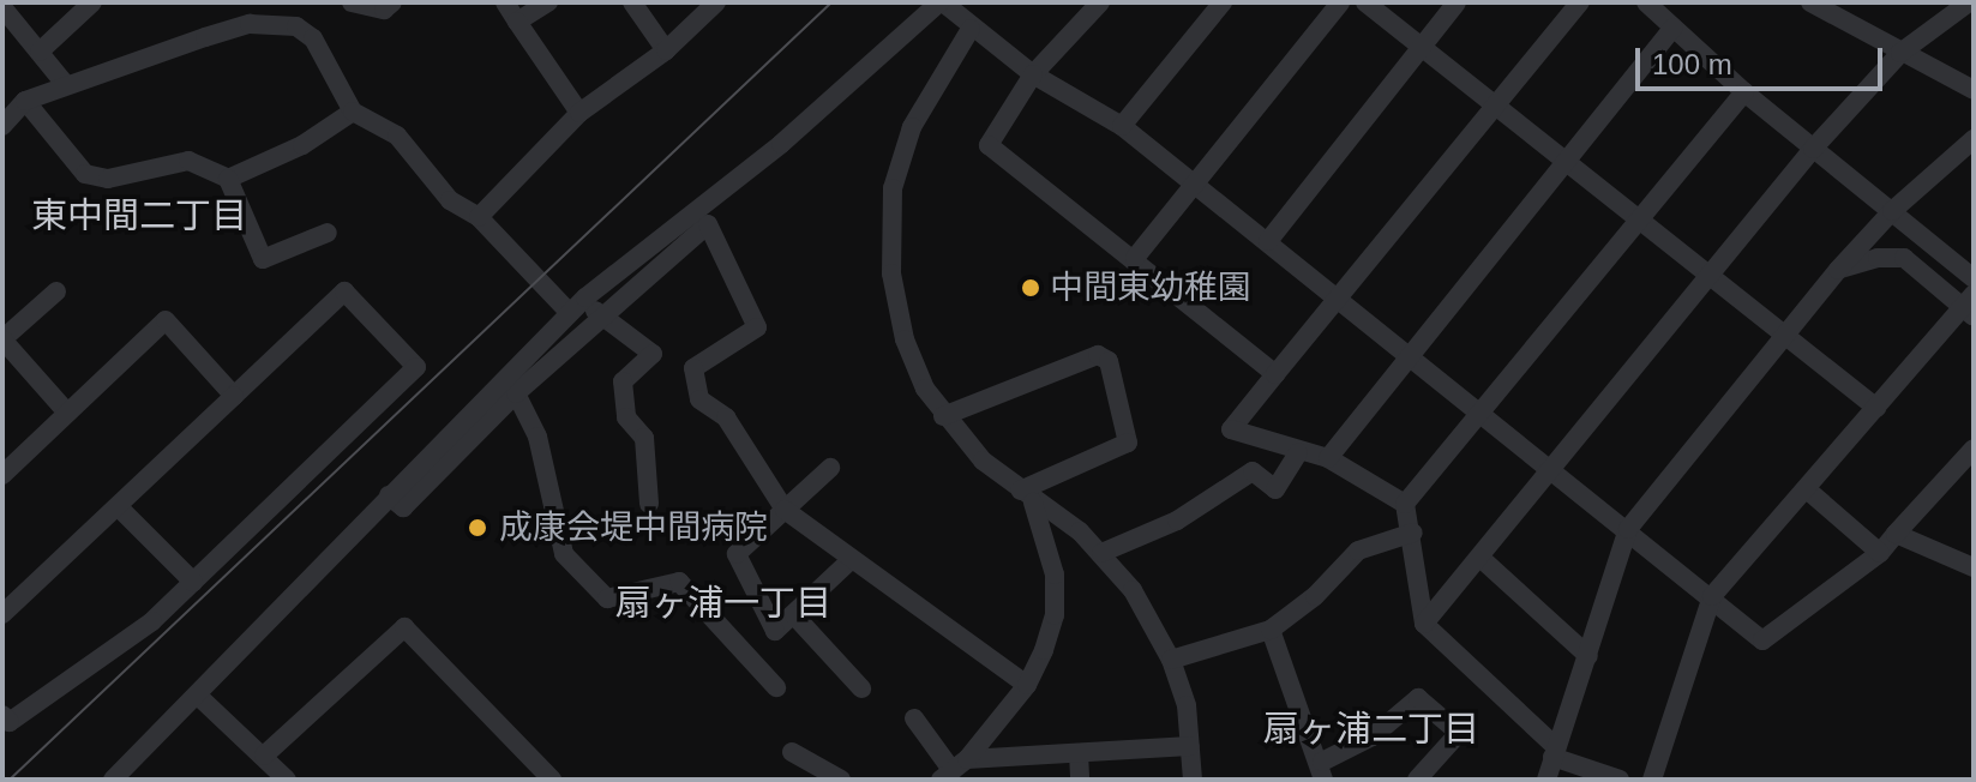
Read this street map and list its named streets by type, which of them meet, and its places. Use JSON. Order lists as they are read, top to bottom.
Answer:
{
  "districts": ["東中間二丁目", "扇ヶ浦一丁目", "扇ヶ浦二丁目"],
  "places": ["中間東幼稚園", "成康会堤中間病院"],
  "scale_bar": "100 m"
}
